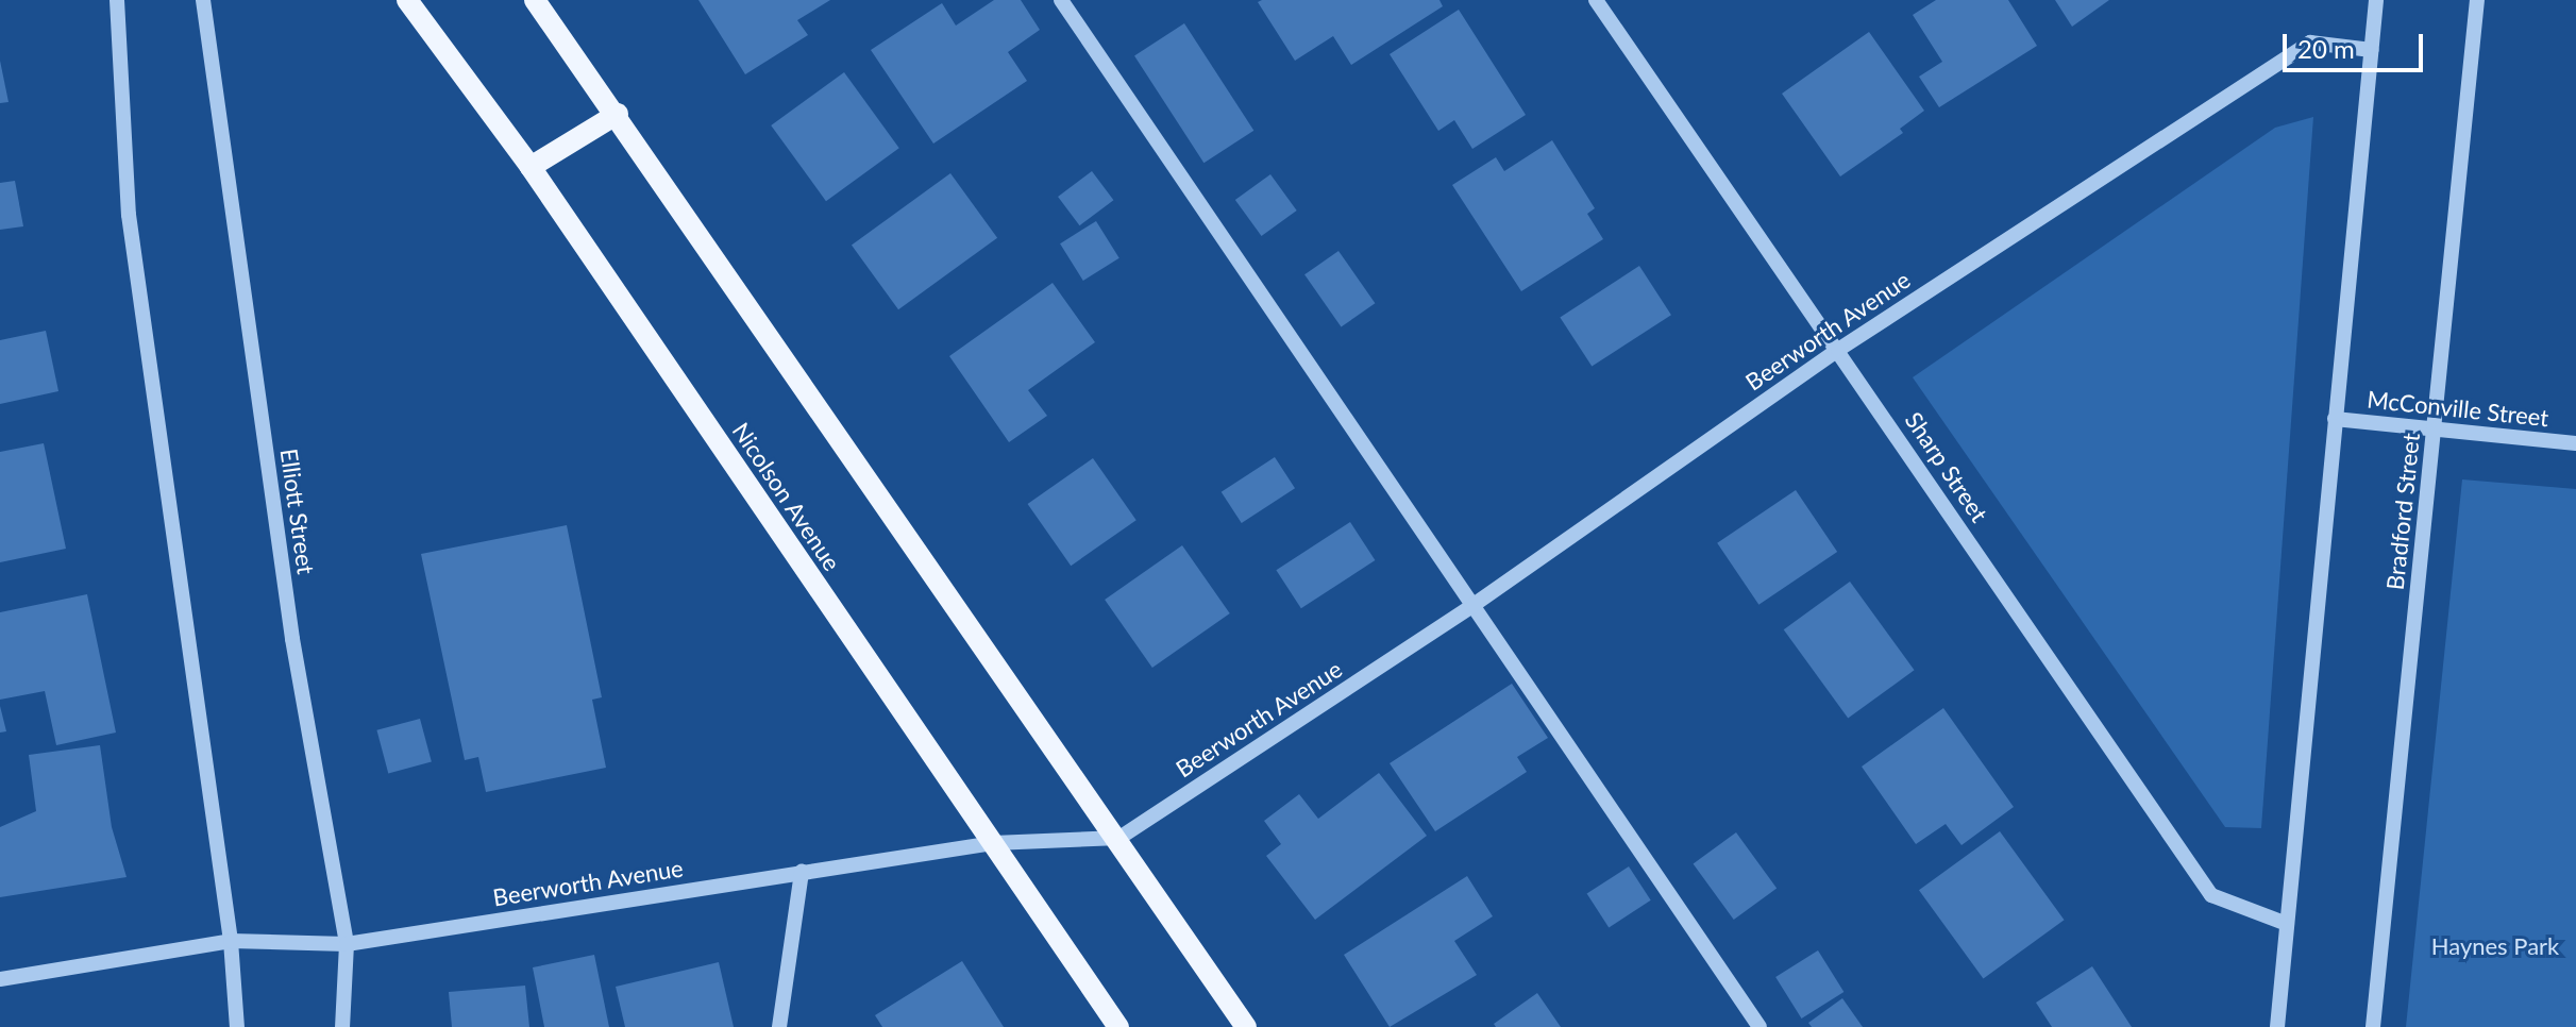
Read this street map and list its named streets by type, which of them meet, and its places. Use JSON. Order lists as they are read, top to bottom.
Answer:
{
  "streets": {
    "main road": ["Nicolson Avenue"],
    "street": [
      "Beerworth Avenue",
      "McConville Street",
      "Sharp Street",
      "Elliott Street",
      "Bradford Street"
    ]
  },
  "crossings": [
    ["Beerworth Avenue", "Sharp Street"],
    ["Beerworth Avenue", "Nicolson Avenue"],
    ["Beerworth Avenue", "Elliott Street"],
    ["McConville Street", "Bradford Street"]
  ],
  "parks": ["Haynes Park"],
  "scale_bar": "20 m"
}
